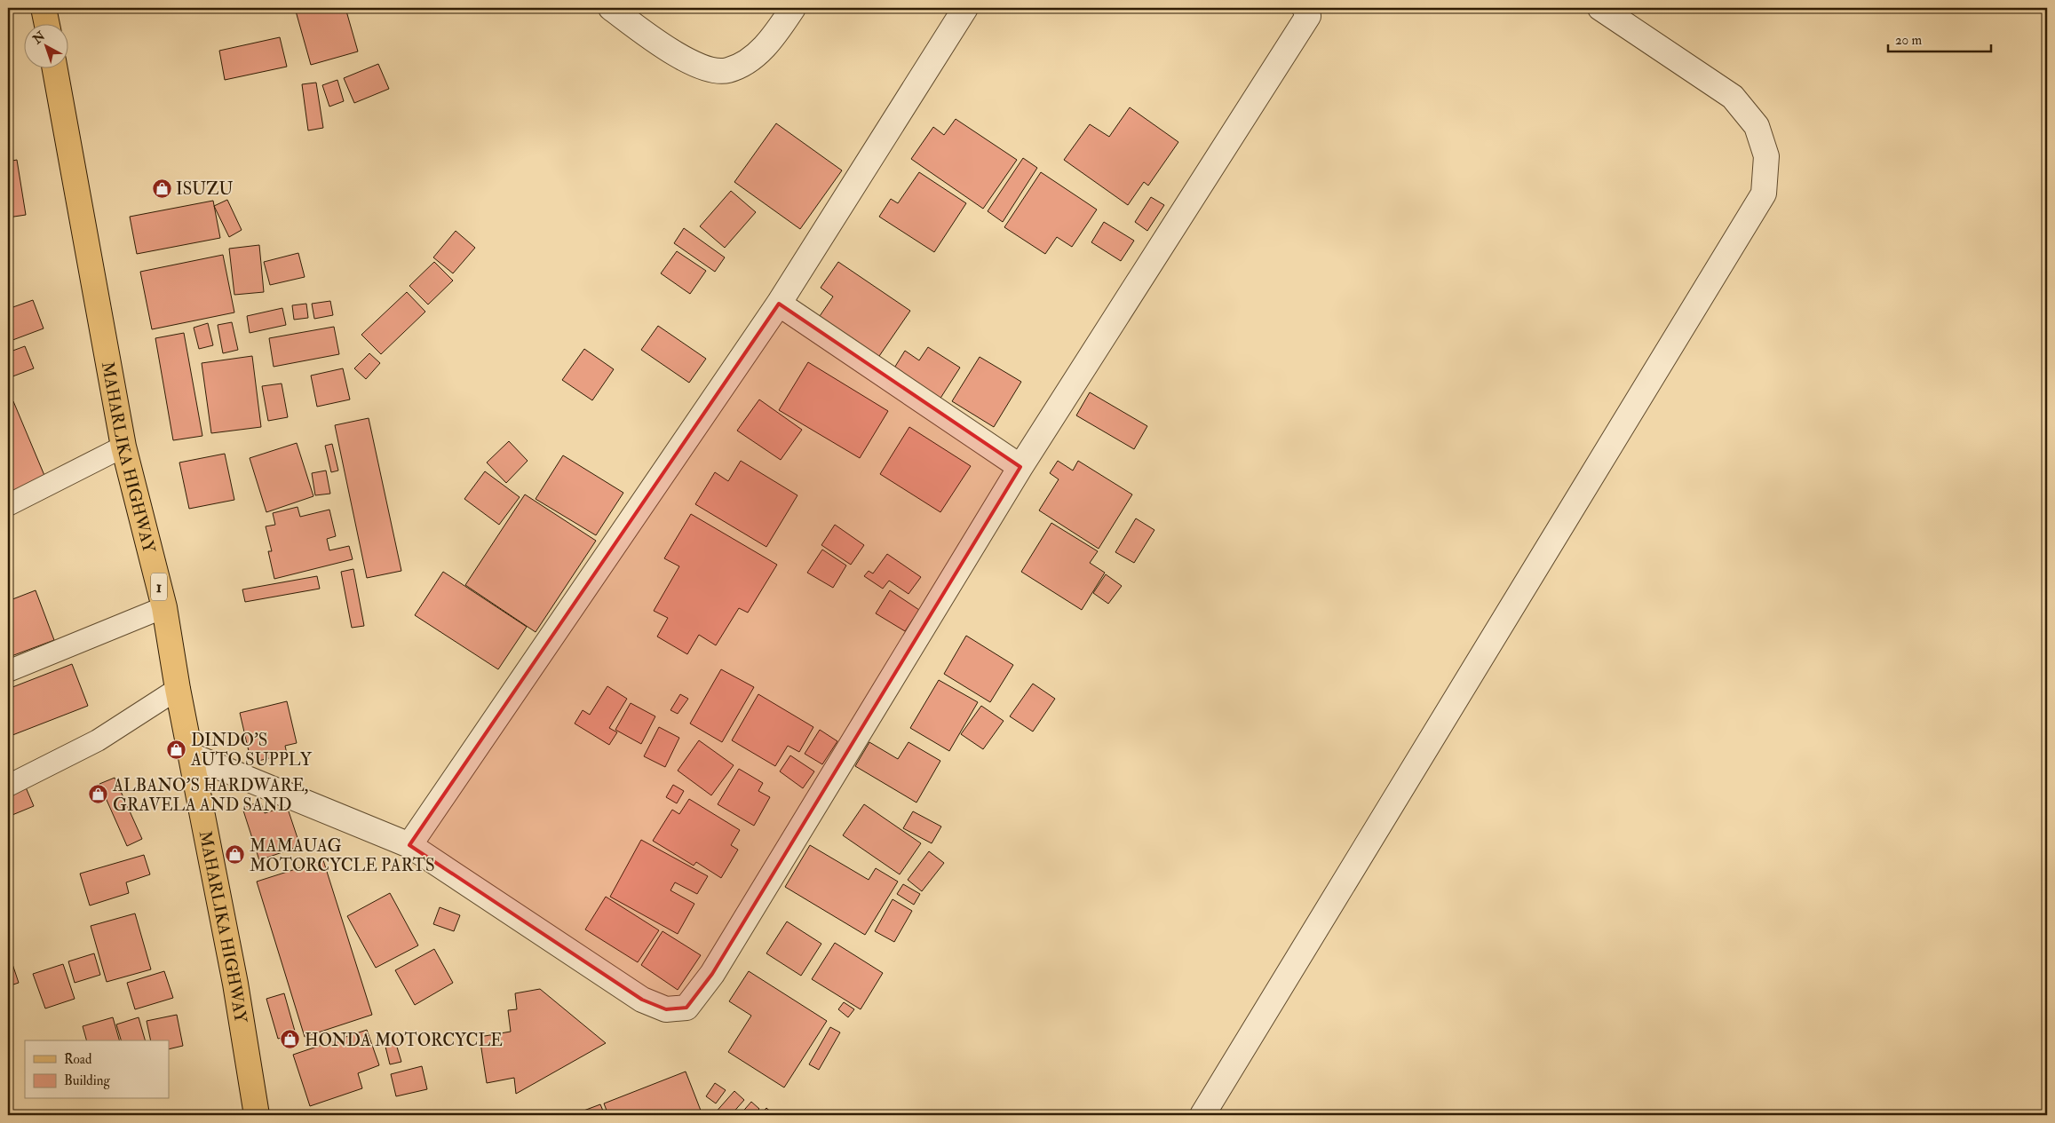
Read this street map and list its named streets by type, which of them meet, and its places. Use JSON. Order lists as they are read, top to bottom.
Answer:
{
  "streets": {
    "main road": ["MAHARLIKA HIGHWAY", "1"]
  },
  "places": {
    "shop": [
      "ISUZU",
      "DINDO'S AUTO SUPPLY",
      "ALBANO'S HARDWARE, GRAVELA AND SAND",
      "MAMAUAG MOTORCYCLE PARTS",
      "HONDA MOTORCYCLE"
    ]
  },
  "legend": ["Road", "Building"],
  "scale_bar": "20 m",
  "north": "top left"
}
